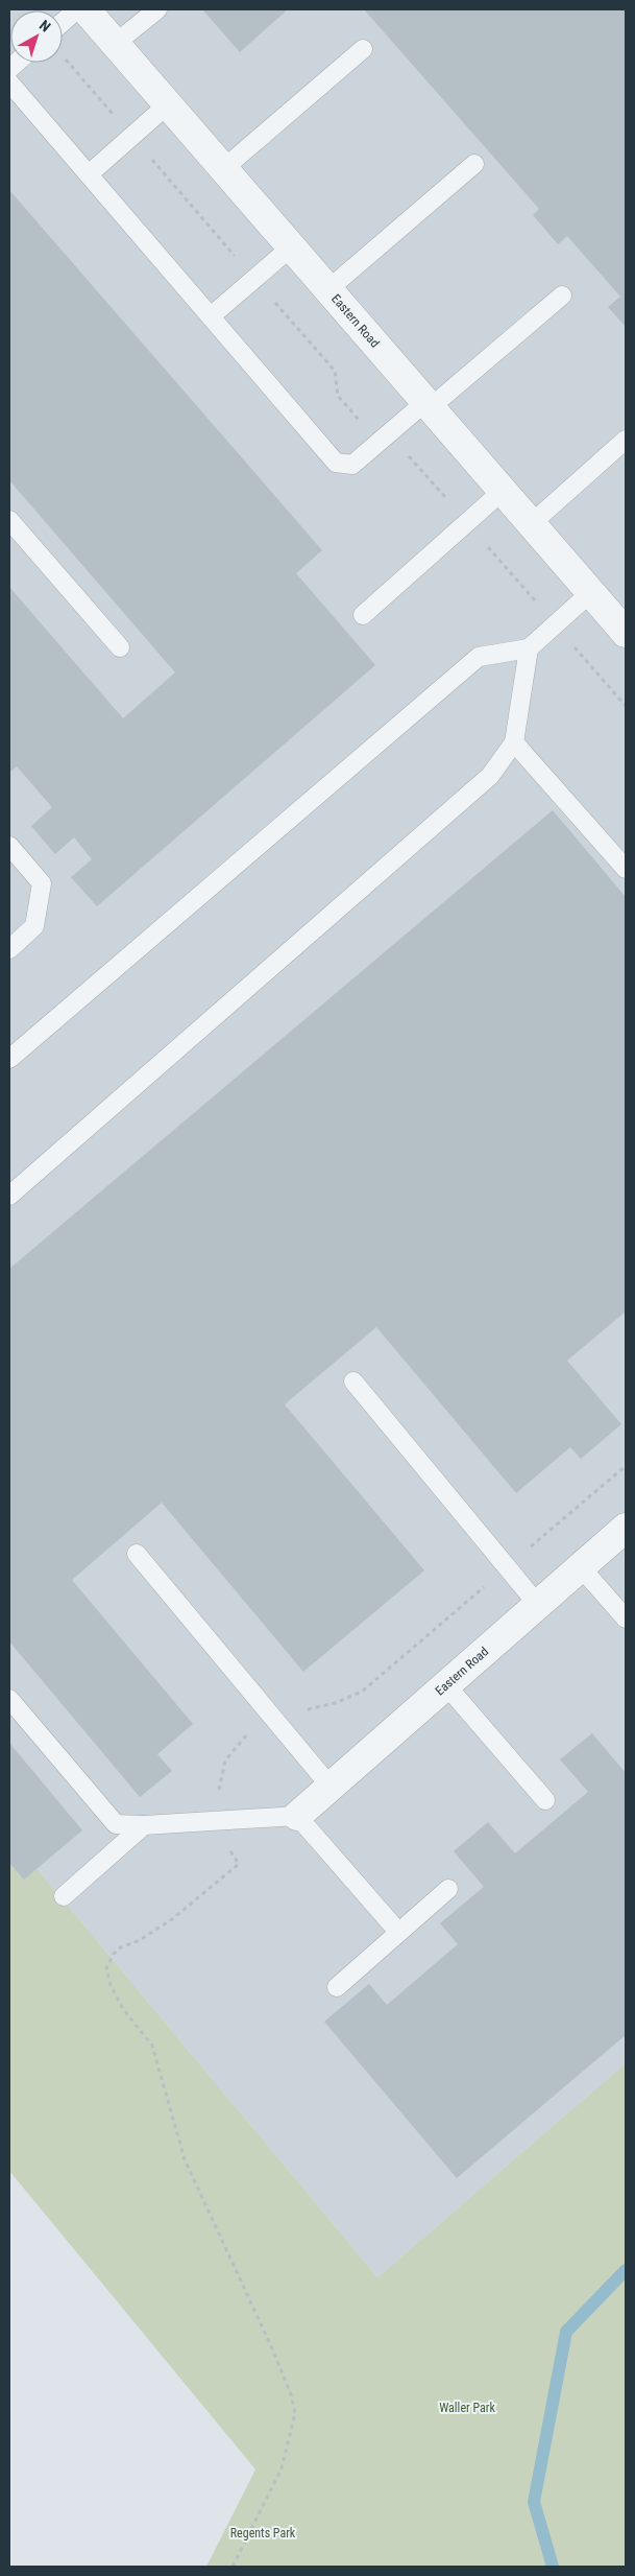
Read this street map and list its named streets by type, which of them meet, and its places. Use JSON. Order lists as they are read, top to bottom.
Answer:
{
  "streets": {
    "street": ["Eastern Road"]
  },
  "parks": ["Waller Park", "Regents Park"],
  "north": "top right"
}
